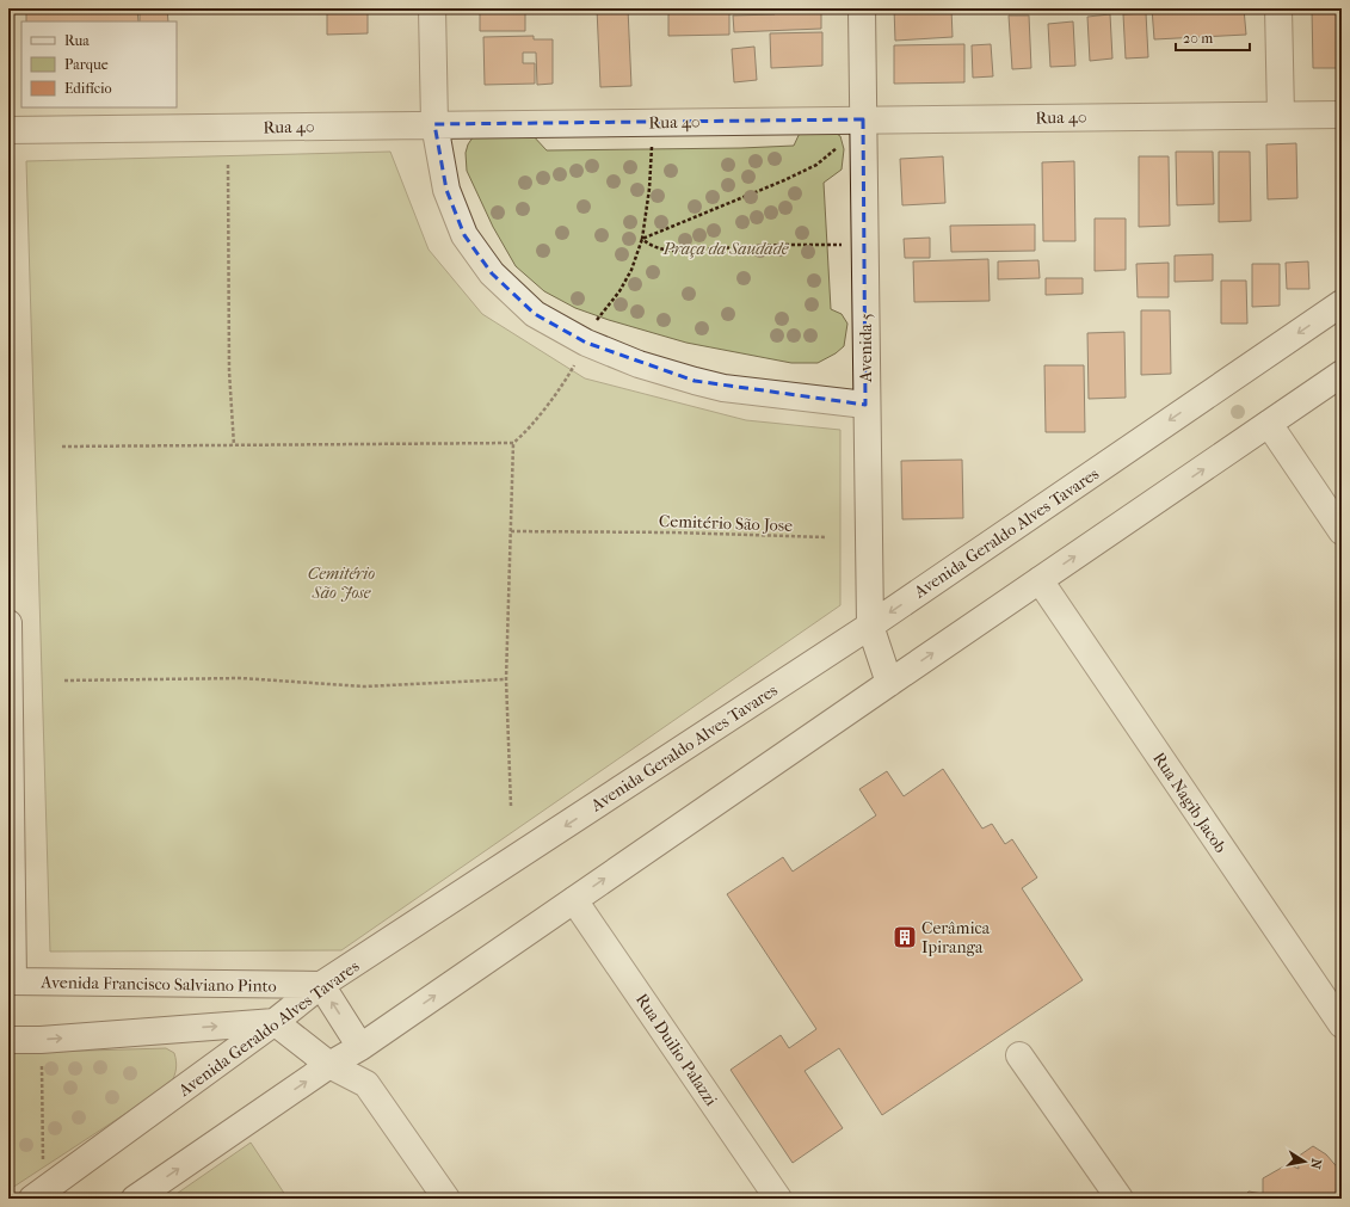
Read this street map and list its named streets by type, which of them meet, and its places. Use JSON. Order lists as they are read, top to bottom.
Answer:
{
  "streets": {
    "street": [
      "Rua 40",
      "Avenida 5",
      "Avenida Geraldo Alves Tavares",
      "Rua Nagib Jacob",
      "Avenida Francisco Salviano Pinto",
      "Rua Duilio Palazzi"
    ],
    "path": ["Cemitério São Jose"]
  },
  "crossings": [
    ["Rua 40", "Avenida 5"],
    ["Avenida 5", "Avenida Geraldo Alves Tavares"],
    ["Avenida Geraldo Alves Tavares", "Avenida Francisco Salviano Pinto"]
  ],
  "parks": ["Praça da Saudade", "Cemitério São Jose"],
  "places": {
    "building": ["Cerâmica Ipiranga"]
  },
  "legend": ["Rua", "Parque", "Edifício"],
  "scale_bar": "20 m",
  "north": "right"
}
